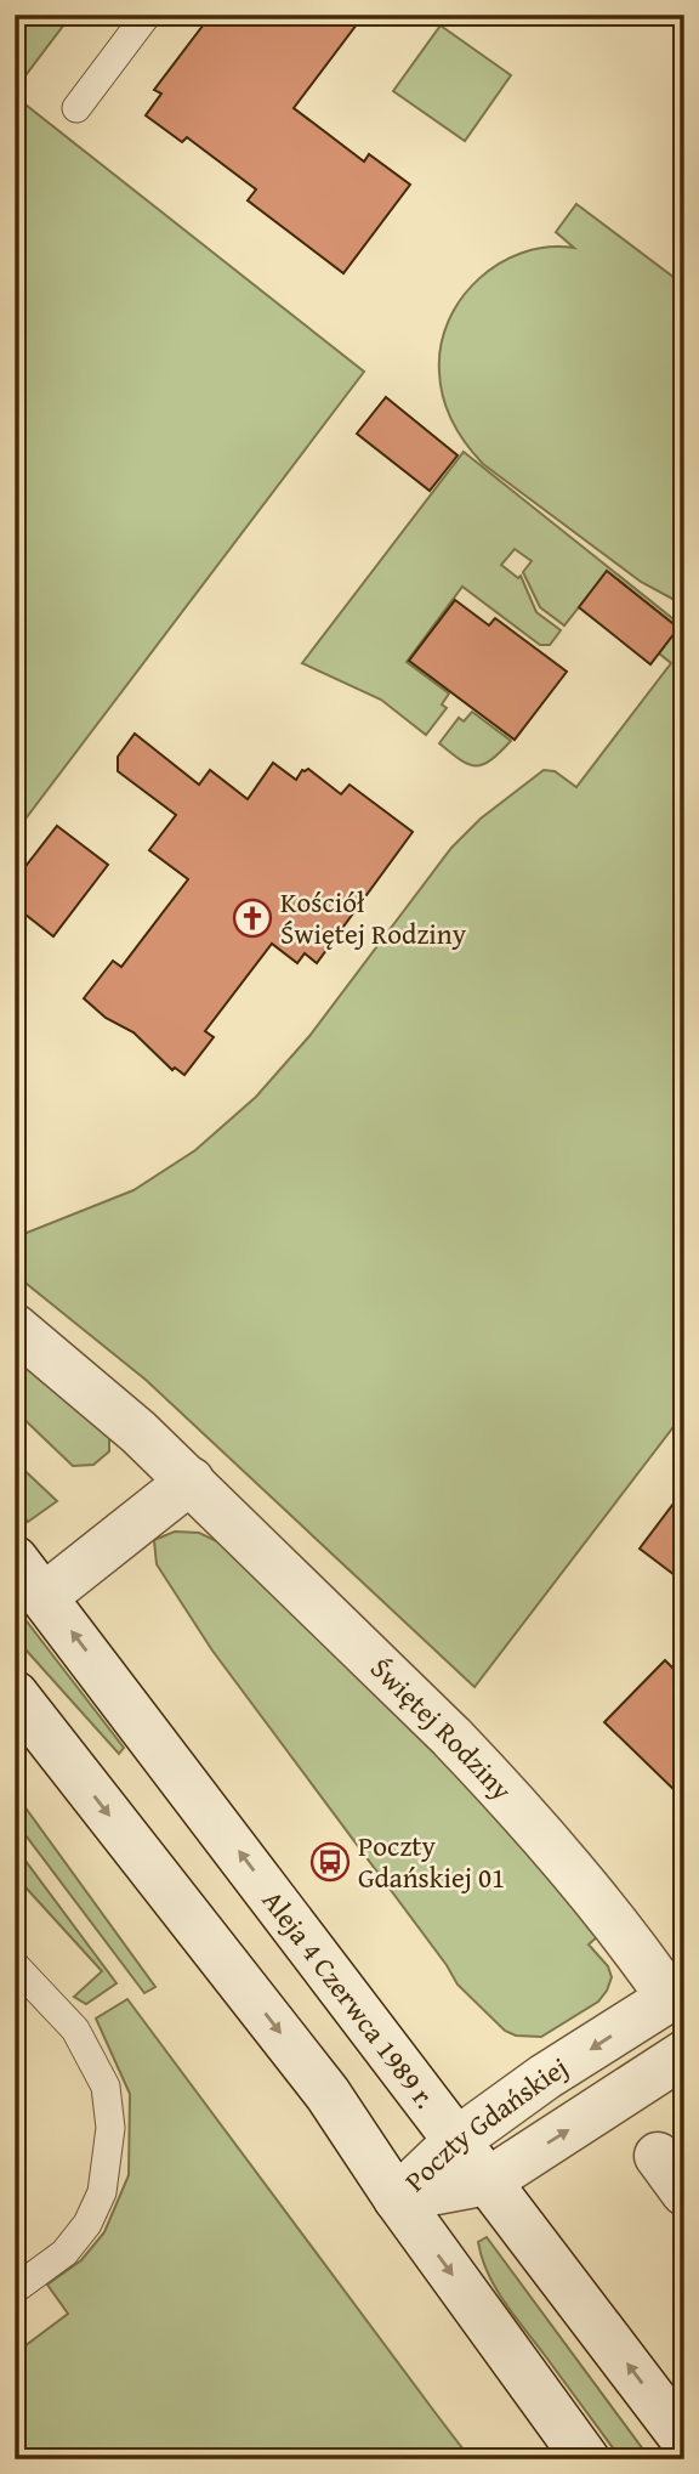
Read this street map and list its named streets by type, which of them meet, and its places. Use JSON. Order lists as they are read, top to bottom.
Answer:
{
  "streets": {
    "main road": ["Świętej Rodziny", "Aleja 4 Czerwca 1989 r.", "Poczty Gdańskiej"]
  },
  "crossings": [
    ["Świętej Rodziny", "Poczty Gdańskiej"],
    ["Aleja 4 Czerwca 1989 r.", "Poczty Gdańskiej"]
  ],
  "places": {
    "church": ["Kościół Świętej Rodziny"],
    "bus stop": ["Poczty Gdańskiej 01"]
  }
}
